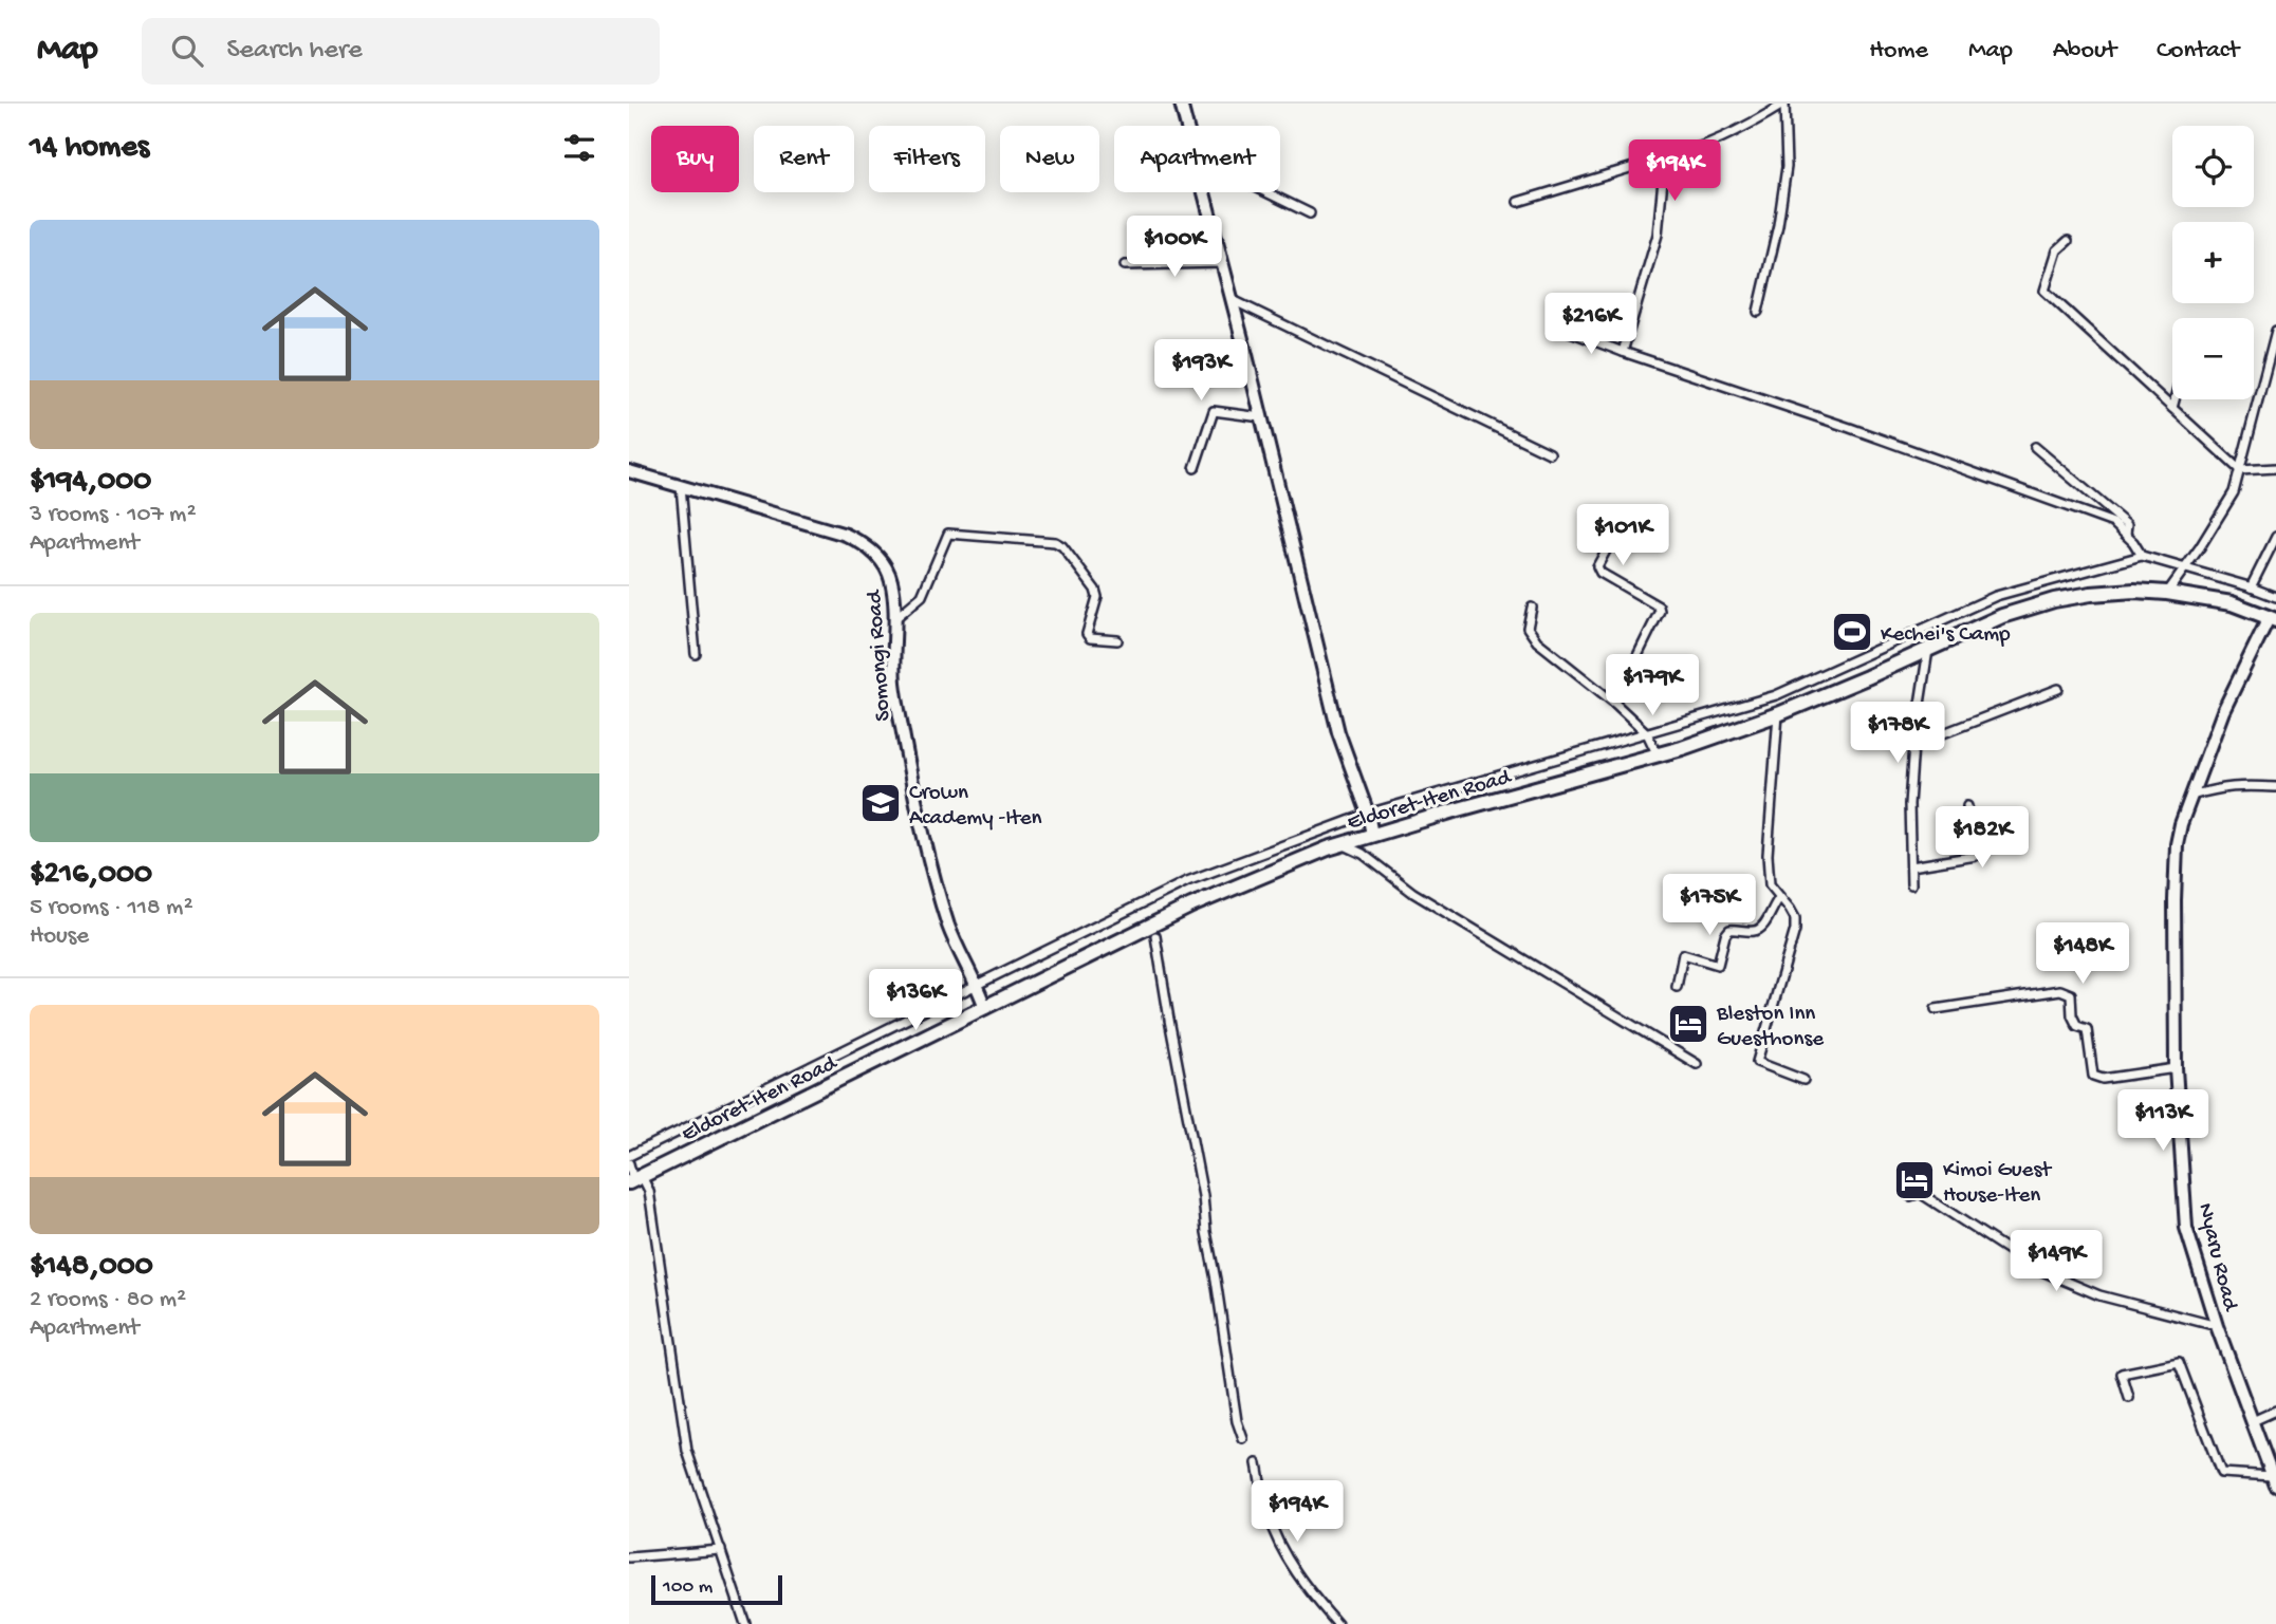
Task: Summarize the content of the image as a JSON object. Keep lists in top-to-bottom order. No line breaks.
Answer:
{"streets":{"main road":["Eldoret-Iten Road"],"street":["Somongi Road","Nyaru Road"]},"crossings":[["Somongi Road","Eldoret-Iten Road"],["Eldoret-Iten Road","Nyaru Road"]],"places":{"sports":["Kechei's Camp"],"school or university":["Crown Academy -Iten"],"hotel":["Bleston Inn Guesthonse","Kimoi Guest House-Iten"]},"scale_bar":"100 m","page":{"header":"Map","search":"Search here","nav":["Home","Map","About","Contact"],"heading":"14 homes","map_buttons":["+","−"],"chip":["Buy","Rent","Filters","New","Apartment"],"price":["$194K","$100K","$216K","$193K","$101K","$179K","$178K","$182K","$175K","$148K","$136K","$113K","$149K","$194K"],"list":[{"name":"$194,000","note":"3 rooms · 107 m² · Apartment"},{"name":"$216,000","note":"5 rooms · 118 m² · House"},{"name":"$148,000","note":"2 rooms · 80 m² · Apartment"}],"scale":"100 m"}}
